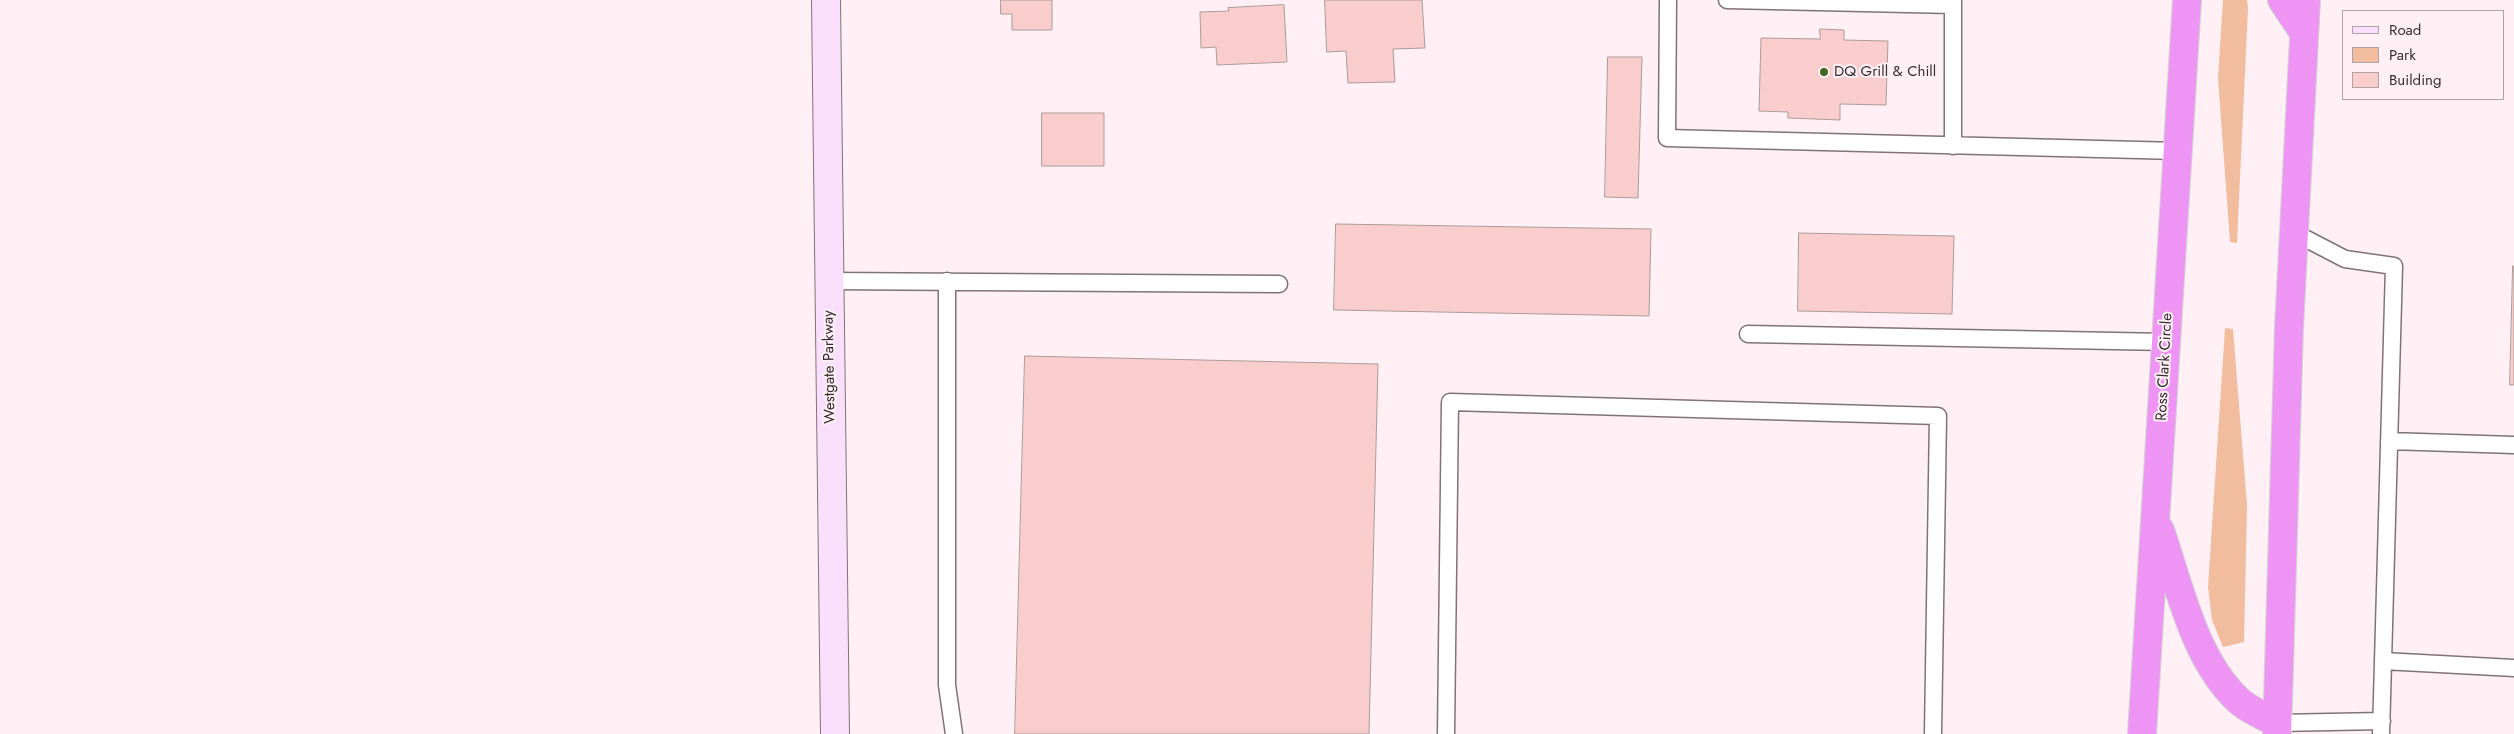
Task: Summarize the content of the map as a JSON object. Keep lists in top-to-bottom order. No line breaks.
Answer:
{"streets":{"highway":["Ross Clark Circle"],"main road":["Westgate Parkway"]},"places":["DQ Grill & Chill"],"legend":["Road","Park","Building"]}
